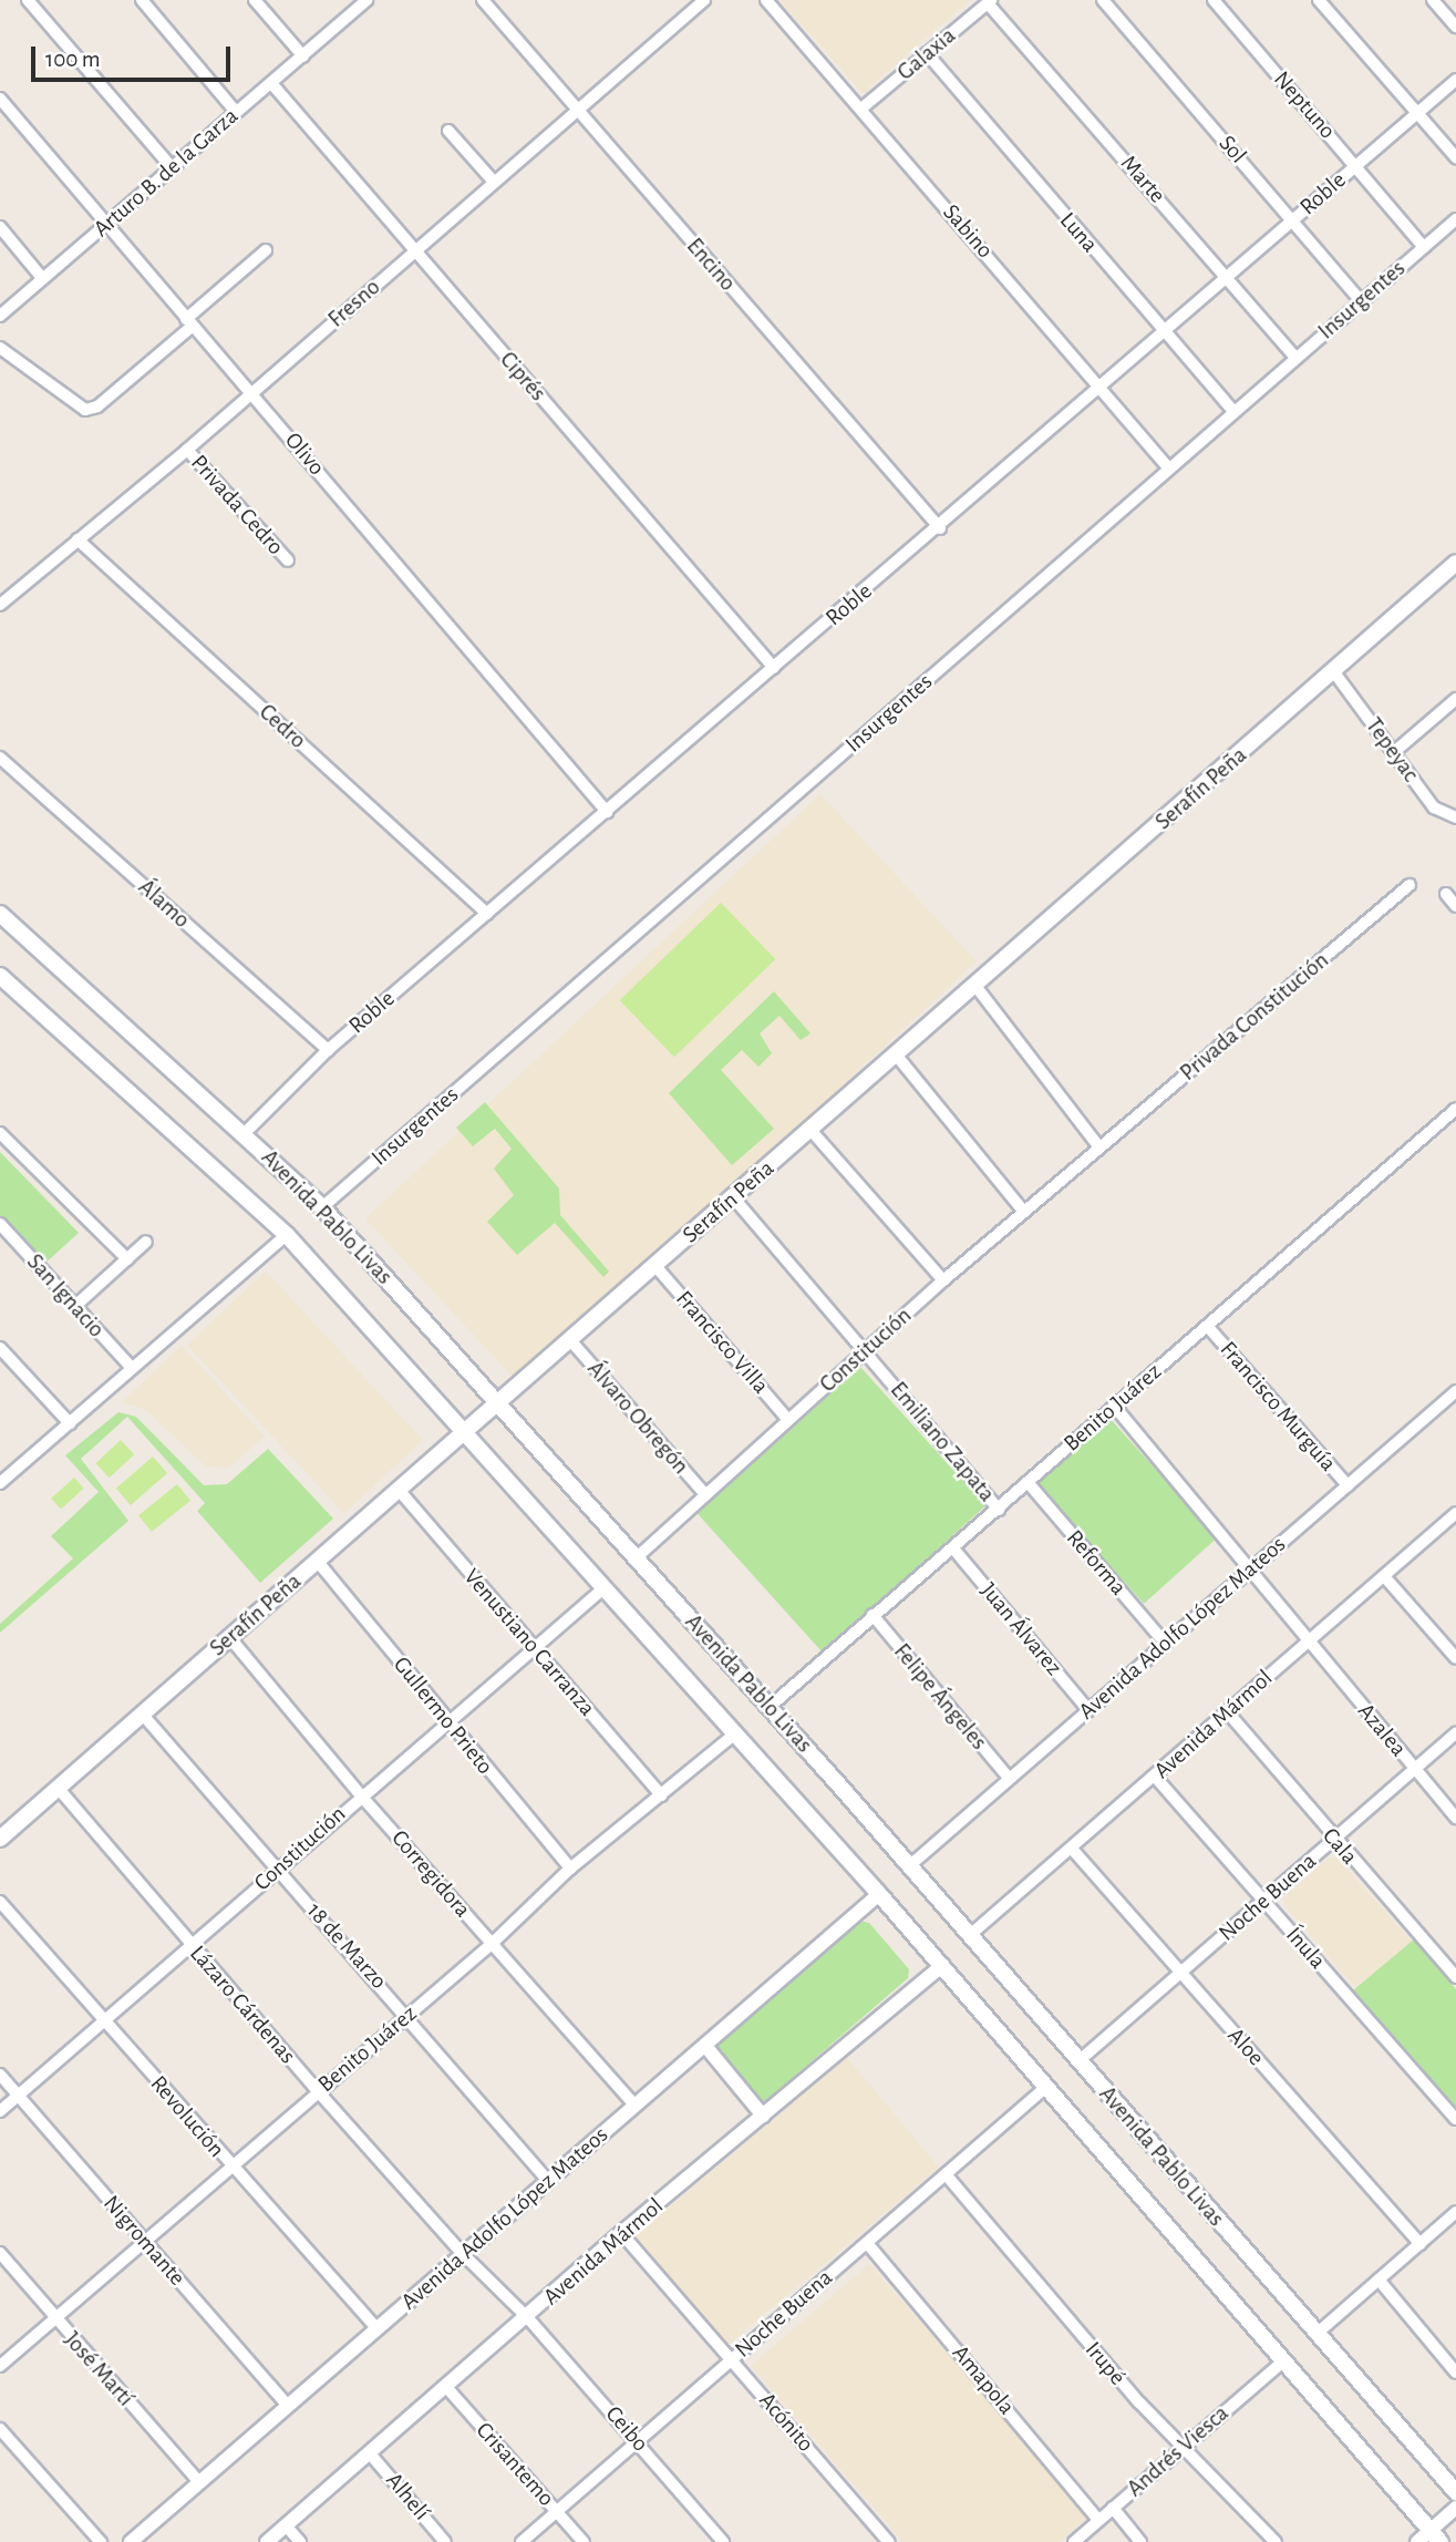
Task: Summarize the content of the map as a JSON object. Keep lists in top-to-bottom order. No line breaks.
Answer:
{"streets":{"main road":["Serafín Peña","Avenida Pablo Livas"],"street":["Galaxia","Neptuno","Sol","Arturo B. de la Garza","Marte","Roble","Sabino","Luna","Encino","Insurgentes","Fresno","Ciprés","Olivo","Privada Cedro","Cedro","Tepeyac","Álamo","Privada Constitución","San Ignacio","Francisco Villa","Constitución","Francisco Murguía","Benito Juárez","Álvaro Obregón","Emiliano Zapata","Reforma","Avenida Adolfo López Mateos","Juan Álvarez","Venustiano Carranza","Felipe Ángeles","Gullermo Prieto","Avenida Mármol","Azalea","Cala","Corregidora","Noche Buena","18 de Marzo","Ínula","Lázaro Cárdenas","Aloe","Revolución","Nigromante","Irupé","José Martí","Amapola","Acónito","Ceibo","Andrés Viesca","Crisantemo","Alhelí"]},"crossings":[["Galaxia","Marte"],["Galaxia","Sabino"],["Galaxia","Luna"],["Neptuno","Roble"],["Neptuno","Insurgentes"],["Sol","Roble"],["Sol","Insurgentes"],["Arturo B. de la Garza","Ciprés"],["Arturo B. de la Garza","Olivo"],["Marte","Roble"],["Marte","Insurgentes"],["Roble","Sabino"],["Roble","Luna"],["Roble","Encino"],["Roble","Ciprés"],["Roble","Olivo"],["Roble","Cedro"],["Roble","Álamo"],["Roble","Avenida Pablo Livas"],["Sabino","Insurgentes"],["Luna","Insurgentes"],["Encino","Fresno"],["Insurgentes","Avenida Pablo Livas"],["Fresno","Ciprés"],["Fresno","Olivo"],["Fresno","Privada Cedro"],["Fresno","Cedro"],["Tepeyac","Serafín Peña"],["Serafín Peña","Avenida Pablo Livas"],["Serafín Peña","Francisco Villa"],["Serafín Peña","Álvaro Obregón"],["Serafín Peña","Emiliano Zapata"],["Serafín Peña","Venustiano Carranza"],["Serafín Peña","Gullermo Prieto"],["Serafín Peña","Corregidora"],["Serafín Peña","18 de Marzo"],["Serafín Peña","Lázaro Cárdenas"],["Privada Constitución","Constitución"],["Avenida Pablo Livas","Constitución"],["Avenida Pablo Livas","Benito Juárez"],["Avenida Pablo Livas","Avenida Adolfo López Mateos"],["Avenida Pablo Livas","Avenida Mármol"],["Avenida Pablo Livas","Noche Buena"],["Avenida Pablo Livas","Andrés Viesca"],["Francisco Villa","Constitución"],["Constitución","Álvaro Obregón"],["Constitución","Emiliano Zapata"],["Constitución","Venustiano Carranza"],["Constitución","Gullermo Prieto"],["Constitución","Corregidora"],["Constitución","18 de Marzo"],["Constitución","Lázaro Cárdenas"],["Constitución","Revolución"],["Constitución","Nigromante"],["Francisco Murguía","Benito Juárez"],["Francisco Murguía","Avenida Adolfo López Mateos"],["Benito Juárez","Emiliano Zapata"],["Benito Juárez","Reforma"],["Benito Juárez","Juan Álvarez"],["Benito Juárez","Venustiano Carranza"],["Benito Juárez","Felipe Ángeles"],["Benito Juárez","Gullermo Prieto"],["Benito Juárez","Azalea"],["Benito Juárez","Corregidora"],["Benito Juárez","18 de Marzo"],["Benito Juárez","Lázaro Cárdenas"],["Benito Juárez","Revolución"],["Benito Juárez","Nigromante"],["Benito Juárez","José Martí"],["Reforma","Avenida Adolfo López Mateos"],["Avenida Adolfo López Mateos","Juan Álvarez"],["Avenida Adolfo López Mateos","Felipe Ángeles"],["Avenida Adolfo López Mateos","Azalea"],["Avenida Adolfo López Mateos","Corregidora"],["Avenida Adolfo López Mateos","18 de Marzo"],["Avenida Adolfo López Mateos","Lázaro Cárdenas"],["Avenida Adolfo López Mateos","Revolución"],["Avenida Adolfo López Mateos","Nigromante"],["Avenida Adolfo López Mateos","José Martí"],["Avenida Mármol","Azalea"],["Avenida Mármol","Cala"],["Avenida Mármol","Ínula"],["Avenida Mármol","Lázaro Cárdenas"],["Avenida Mármol","Aloe"],["Avenida Mármol","Acónito"],["Avenida Mármol","Ceibo"],["Avenida Mármol","Crisantemo"],["Avenida Mármol","Alhelí"],["Azalea","Noche Buena"],["Cala","Noche Buena"],["Noche Buena","Ínula"],["Noche Buena","Aloe"],["Noche Buena","Irupé"],["Noche Buena","Amapola"],["Noche Buena","Acónito"],["Noche Buena","Ceibo"],["Noche Buena","Crisantemo"],["Lázaro Cárdenas","Ceibo"],["Irupé","Andrés Viesca"],["Amapola","Andrés Viesca"]],"scale_bar":"100 m"}
